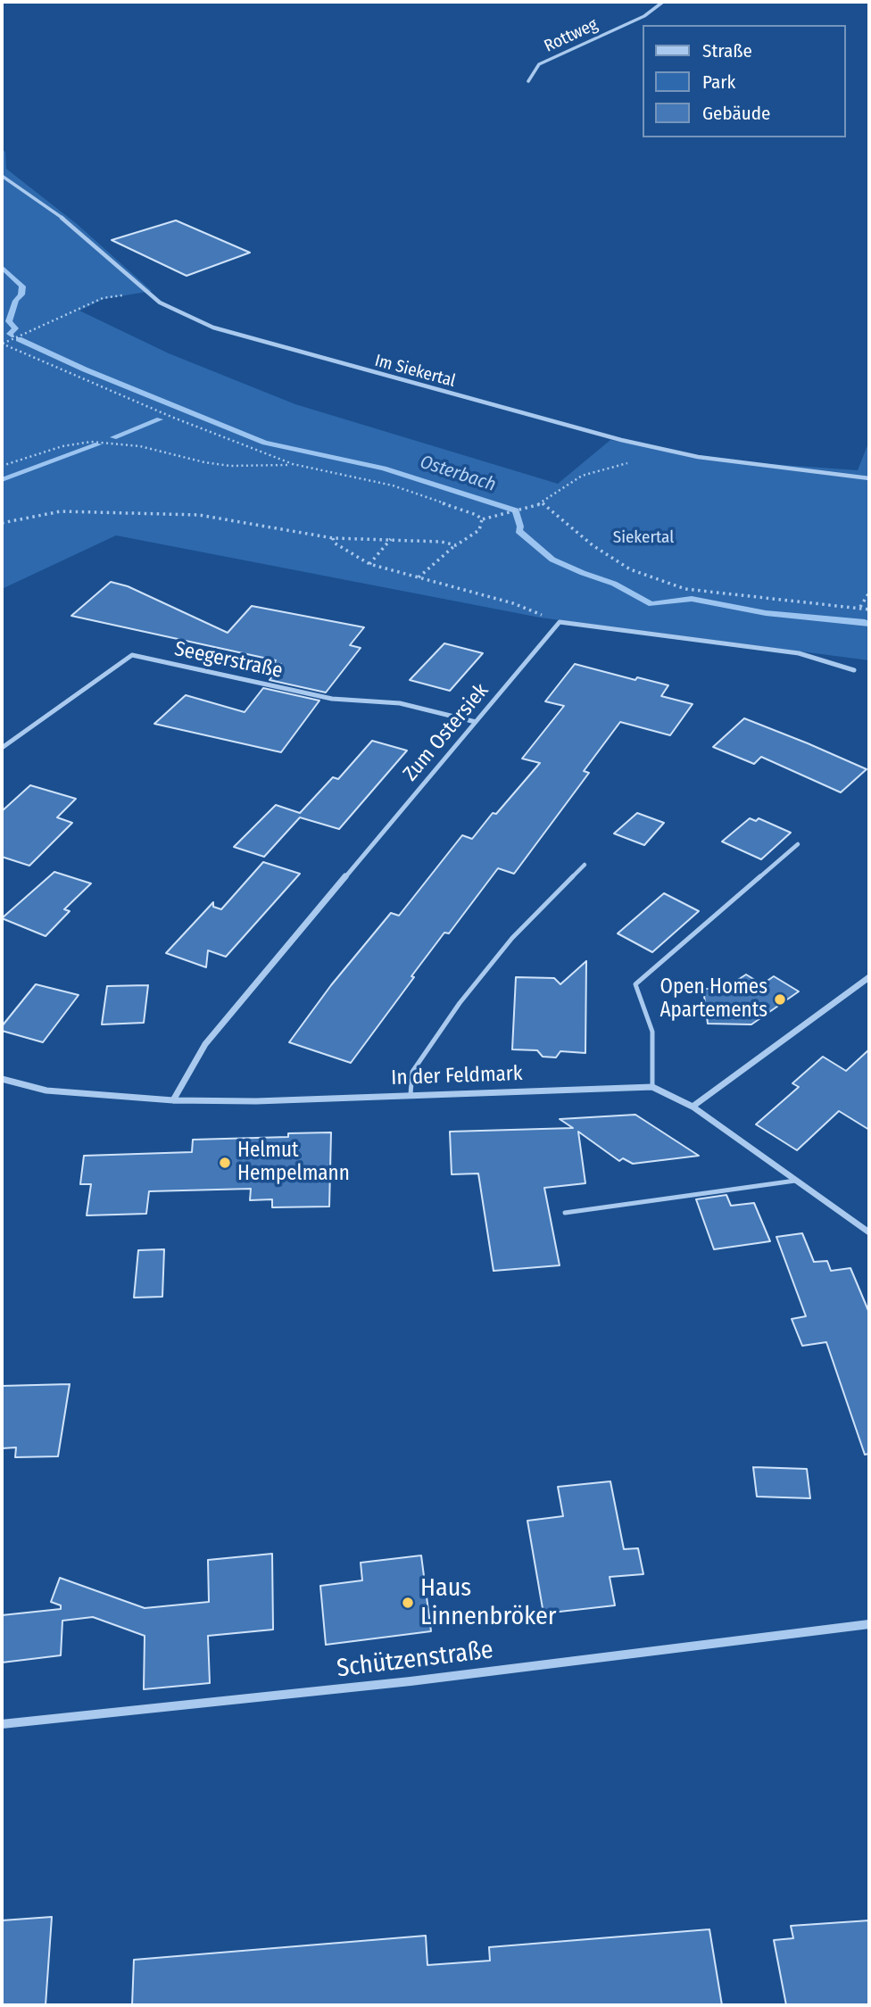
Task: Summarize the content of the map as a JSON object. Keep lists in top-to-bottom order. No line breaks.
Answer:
{"streets":{"street":["Rottweg","Im Siekertal","Seegerstraße","Zum Ostersiek","In der Feldmark","Schützenstraße"]},"crossings":[["Seegerstraße","Zum Ostersiek"],["Zum Ostersiek","In der Feldmark"]],"water":["Osterbach"],"parks":["Siekertal"],"places":["Open Homes Apartements","Helmut Hempelmann","Haus Linnenbröker"],"legend":["Straße","Park","Gebäude"]}
